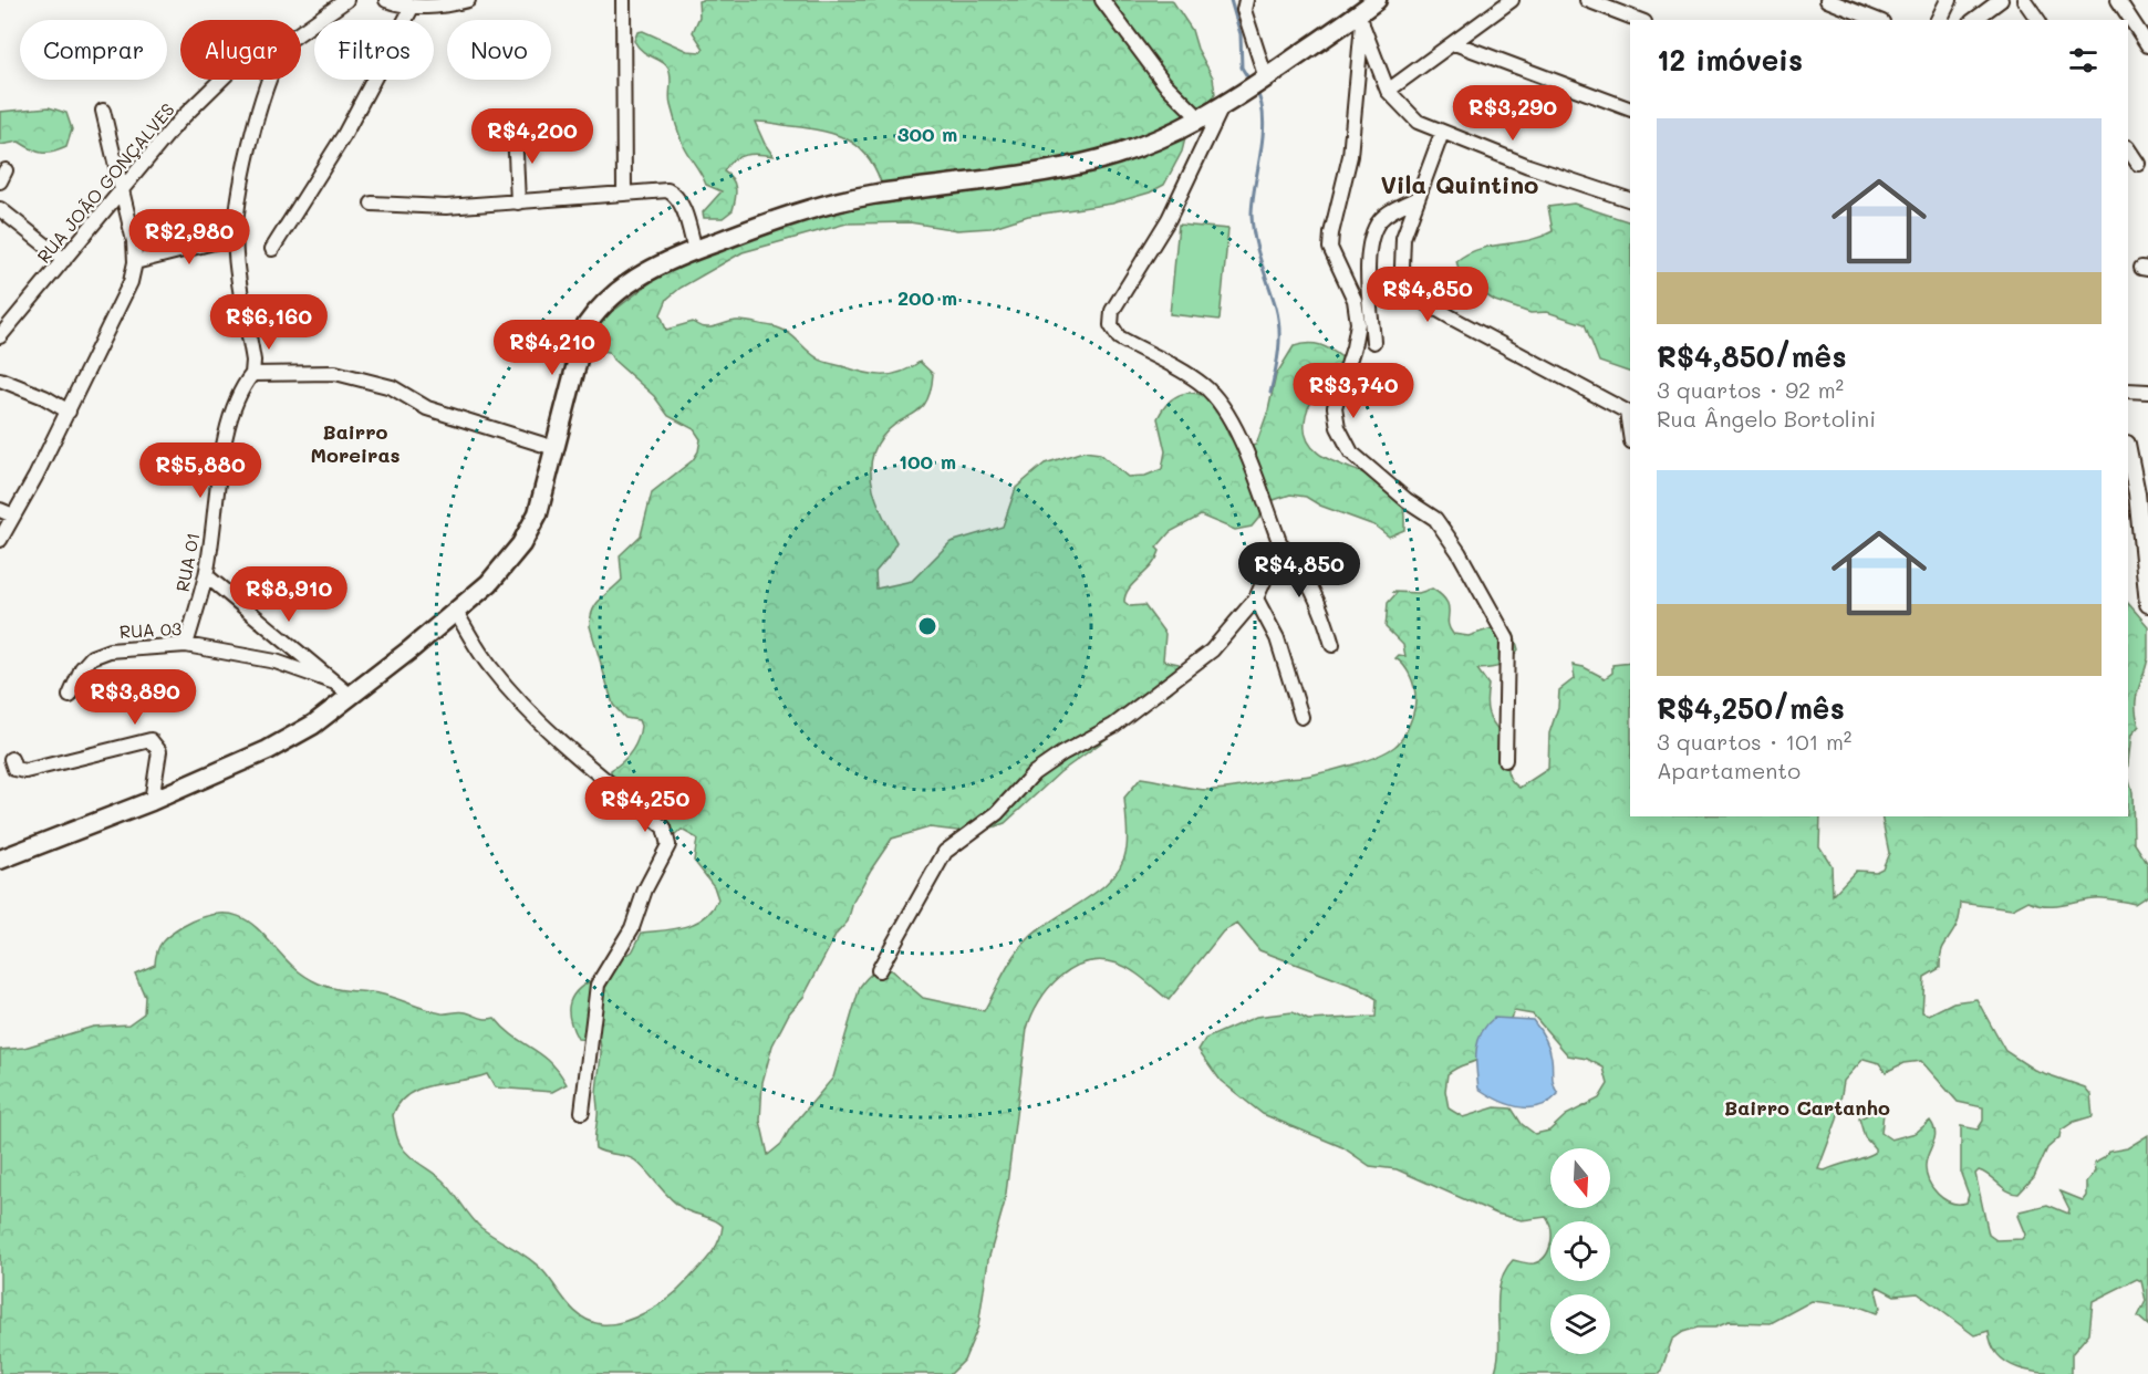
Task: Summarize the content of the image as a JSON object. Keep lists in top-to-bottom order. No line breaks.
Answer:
{"streets":{"street":["RUA JOÃO GONÇALVES","RUA 01","RUA 03"]},"crossings":[["RUA 01","RUA 03"]],"districts":["Vila Quintino","Bairro Moreiras","Bairro Cartanho"],"north":"bottom","page":{"chip":["Comprar","Alugar","Filtros","Novo"],"heading":"12 imóveis","price":["R$3,290","R$4,200","R$2,980","R$4,850","R$6,160","R$4,210","R$3,740","R$5,880","R$4,850","R$8,910","R$3,890","R$4,250"],"list":[{"name":"R$4,850/mês","note":"3 quartos · 92 m² · Rua Ângelo Bortolini"},{"name":"R$4,250/mês","note":"3 quartos · 101 m² · Apartamento"}]},"rings":["300 m","200 m","100 m"]}
